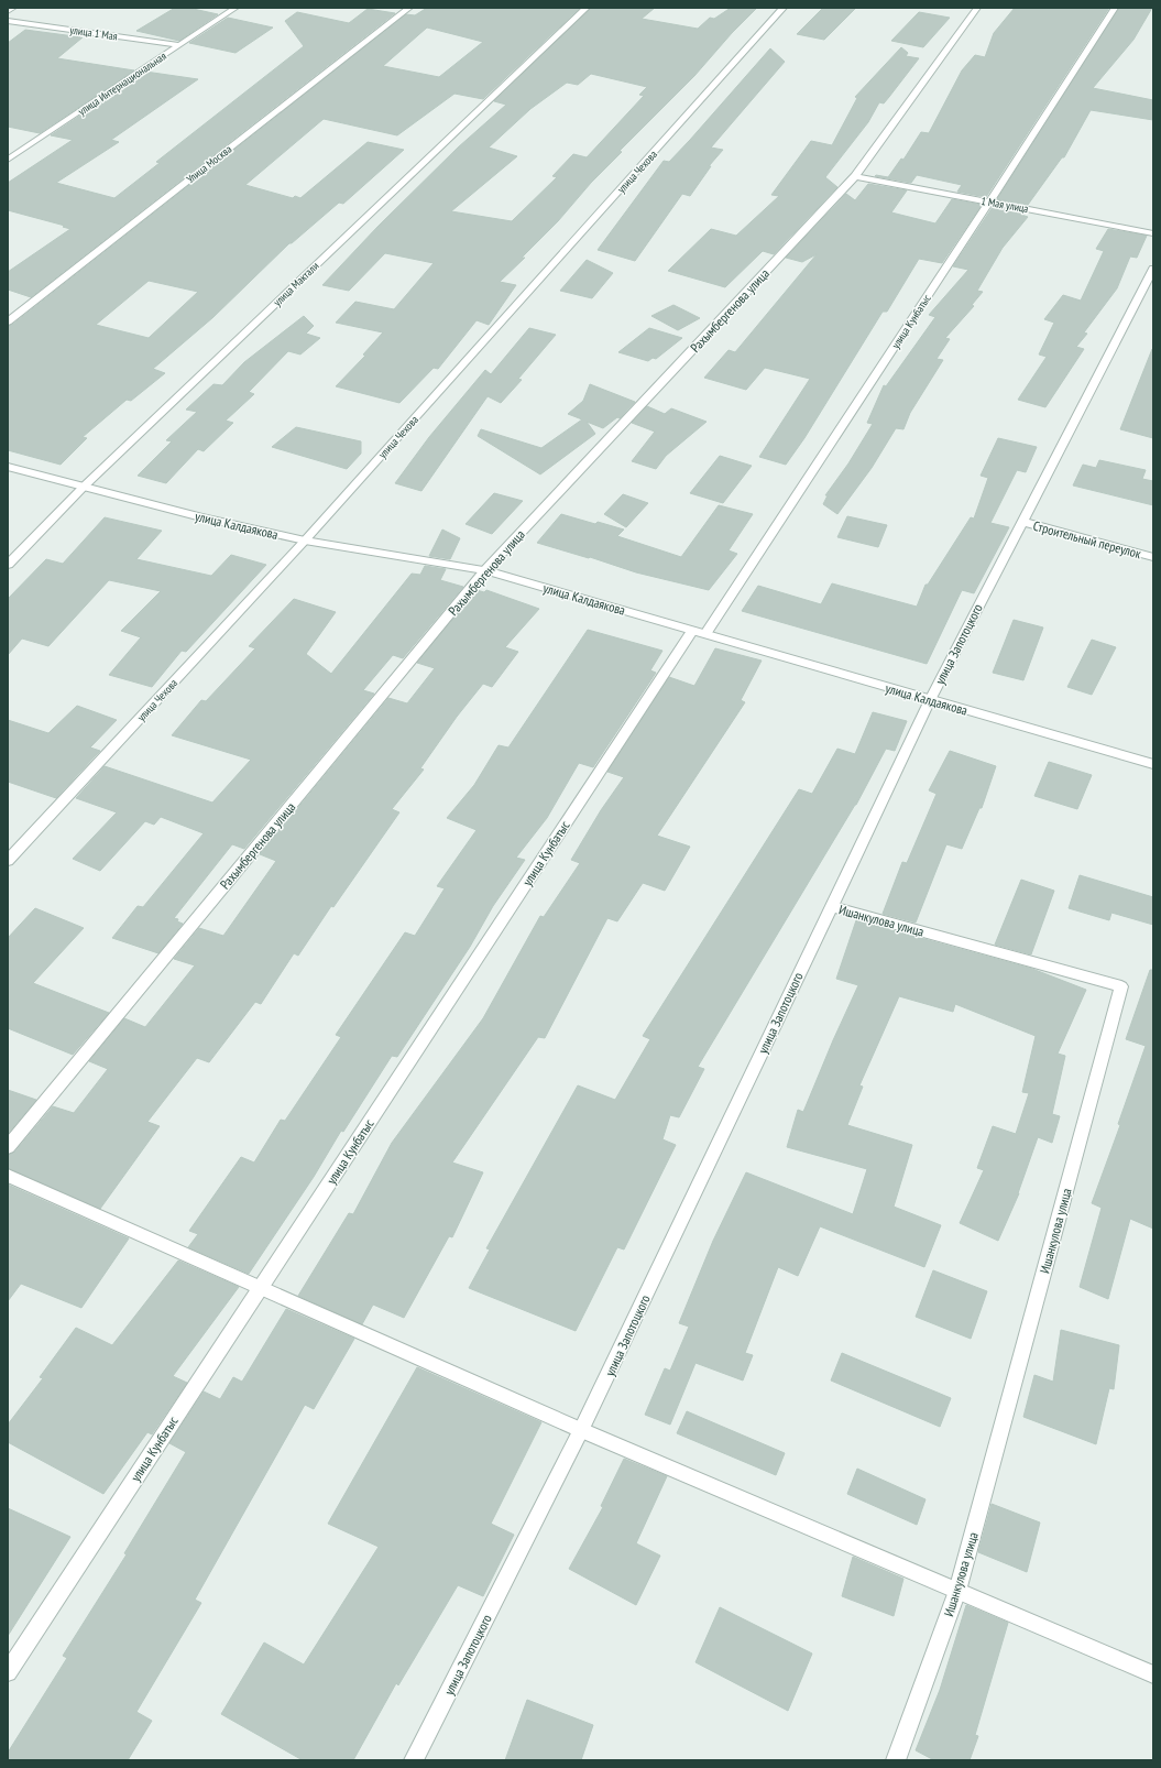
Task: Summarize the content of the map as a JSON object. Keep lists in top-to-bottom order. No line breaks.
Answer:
{"streets":{"street":["улица 1 Мая","улица Интернациональная","Улица Москва","улица Чехова","1 Мая улица","улица Мактали","Рахымбергенова улица","улица Кунбатыс","улица Калдаякова","Строительный переулок","улица Запотоцкого","Ишанкулова улица"]},"crossings":[["улица 1 Мая","улица Интернациональная"],["улица Чехова","улица Калдаякова"],["1 Мая улица","Рахымбергенова улица"],["1 Мая улица","улица Кунбатыс"],["улица Мактали","улица Калдаякова"],["Рахымбергенова улица","улица Калдаякова"],["улица Кунбатыс","улица Калдаякова"],["улица Калдаякова","улица Запотоцкого"],["Строительный переулок","улица Запотоцкого"],["улица Запотоцкого","Ишанкулова улица"]]}
